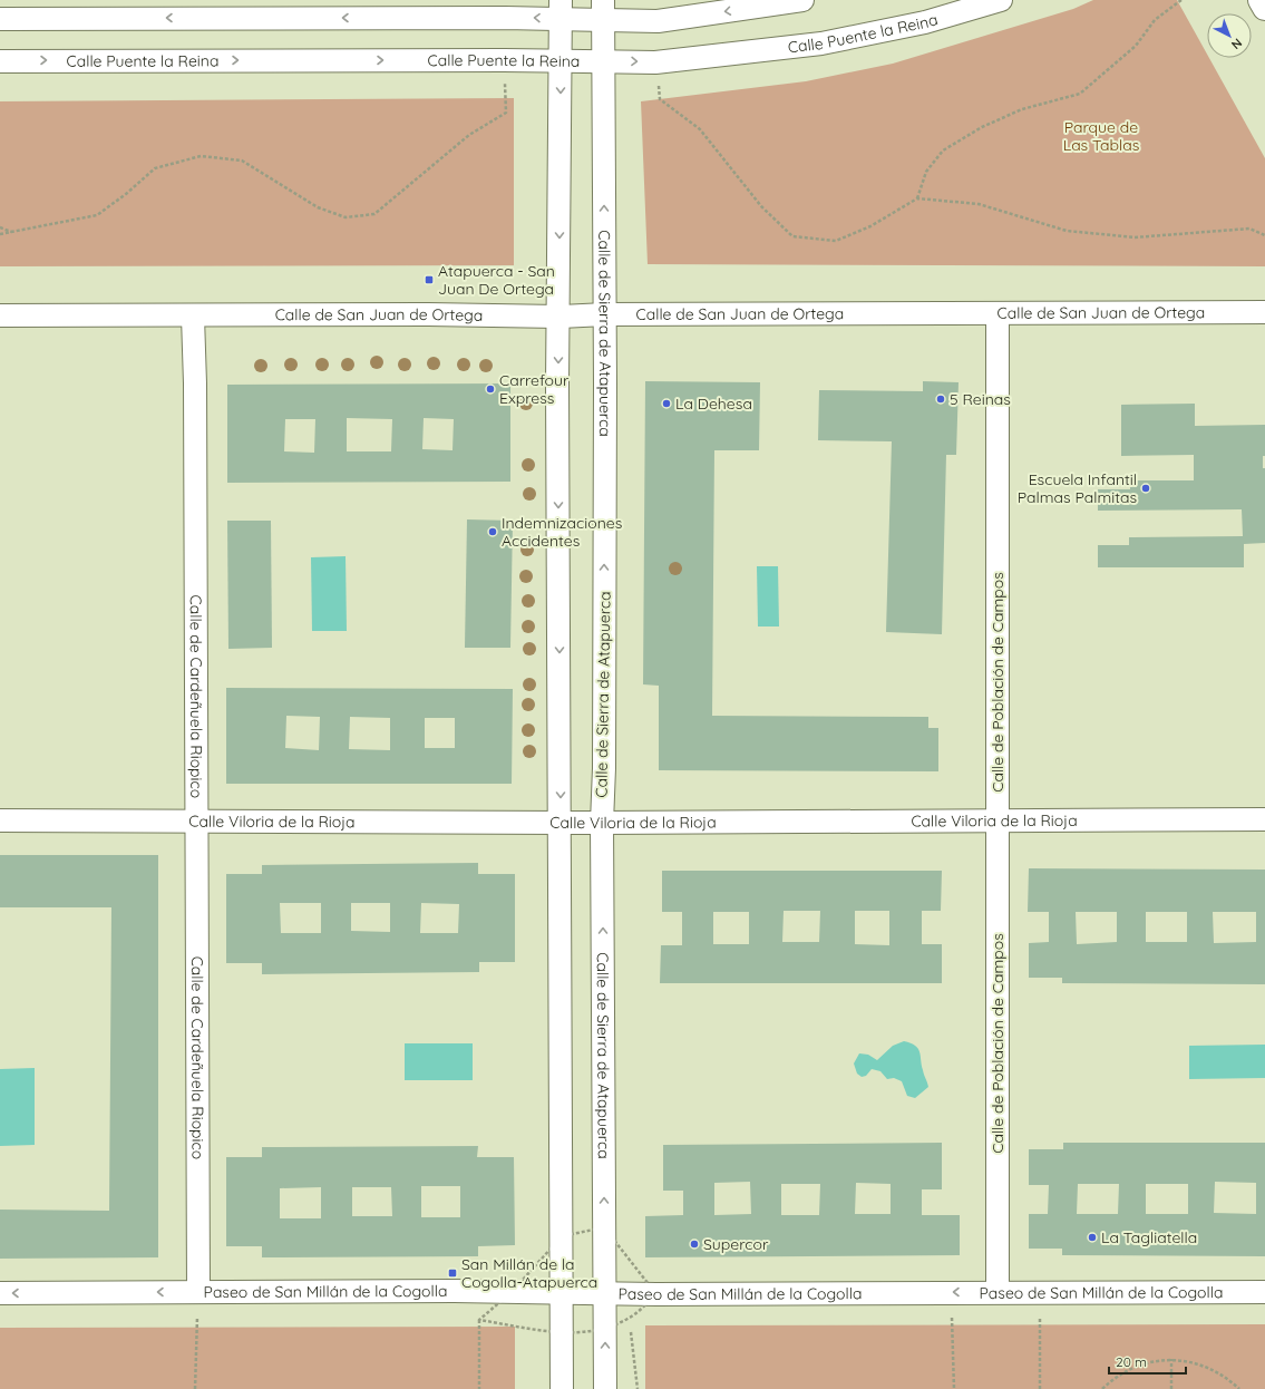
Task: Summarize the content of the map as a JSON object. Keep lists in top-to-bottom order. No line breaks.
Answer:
{"streets":{"street":["Calle Puente la Reina","Calle de San Juan de Ortega","Calle de Sierra de Atapuerca","Calle de Población de Campos","Calle de Cardeñuela Riopico","Calle Viloria de la Rioja","Paseo de San Millán de la Cogolla"]},"crossings":[["Calle Puente la Reina","Calle de Sierra de Atapuerca"],["Calle de San Juan de Ortega","Calle de Sierra de Atapuerca"],["Calle de San Juan de Ortega","Calle de Población de Campos"],["Calle de San Juan de Ortega","Calle de Cardeñuela Riopico"],["Calle de Sierra de Atapuerca","Calle Viloria de la Rioja"],["Calle de Sierra de Atapuerca","Paseo de San Millán de la Cogolla"],["Calle de Población de Campos","Calle Viloria de la Rioja"],["Calle de Población de Campos","Paseo de San Millán de la Cogolla"],["Calle de Cardeñuela Riopico","Calle Viloria de la Rioja"],["Calle de Cardeñuela Riopico","Paseo de San Millán de la Cogolla"]],"parks":["Parque de Las Tablas"],"places":{"transit":["Atapuerca - San Juan De Ortega","San Millán de la Cogolla-Atapuerca"],"other":["Carrefour Express","5 Reinas","La Dehesa","Escuela Infantil Palmas Palmitas","Indemnizaciones Accidentes","La Tagliatella","Supercor"]},"scale_bar":"20 m","north":"bottom right"}
